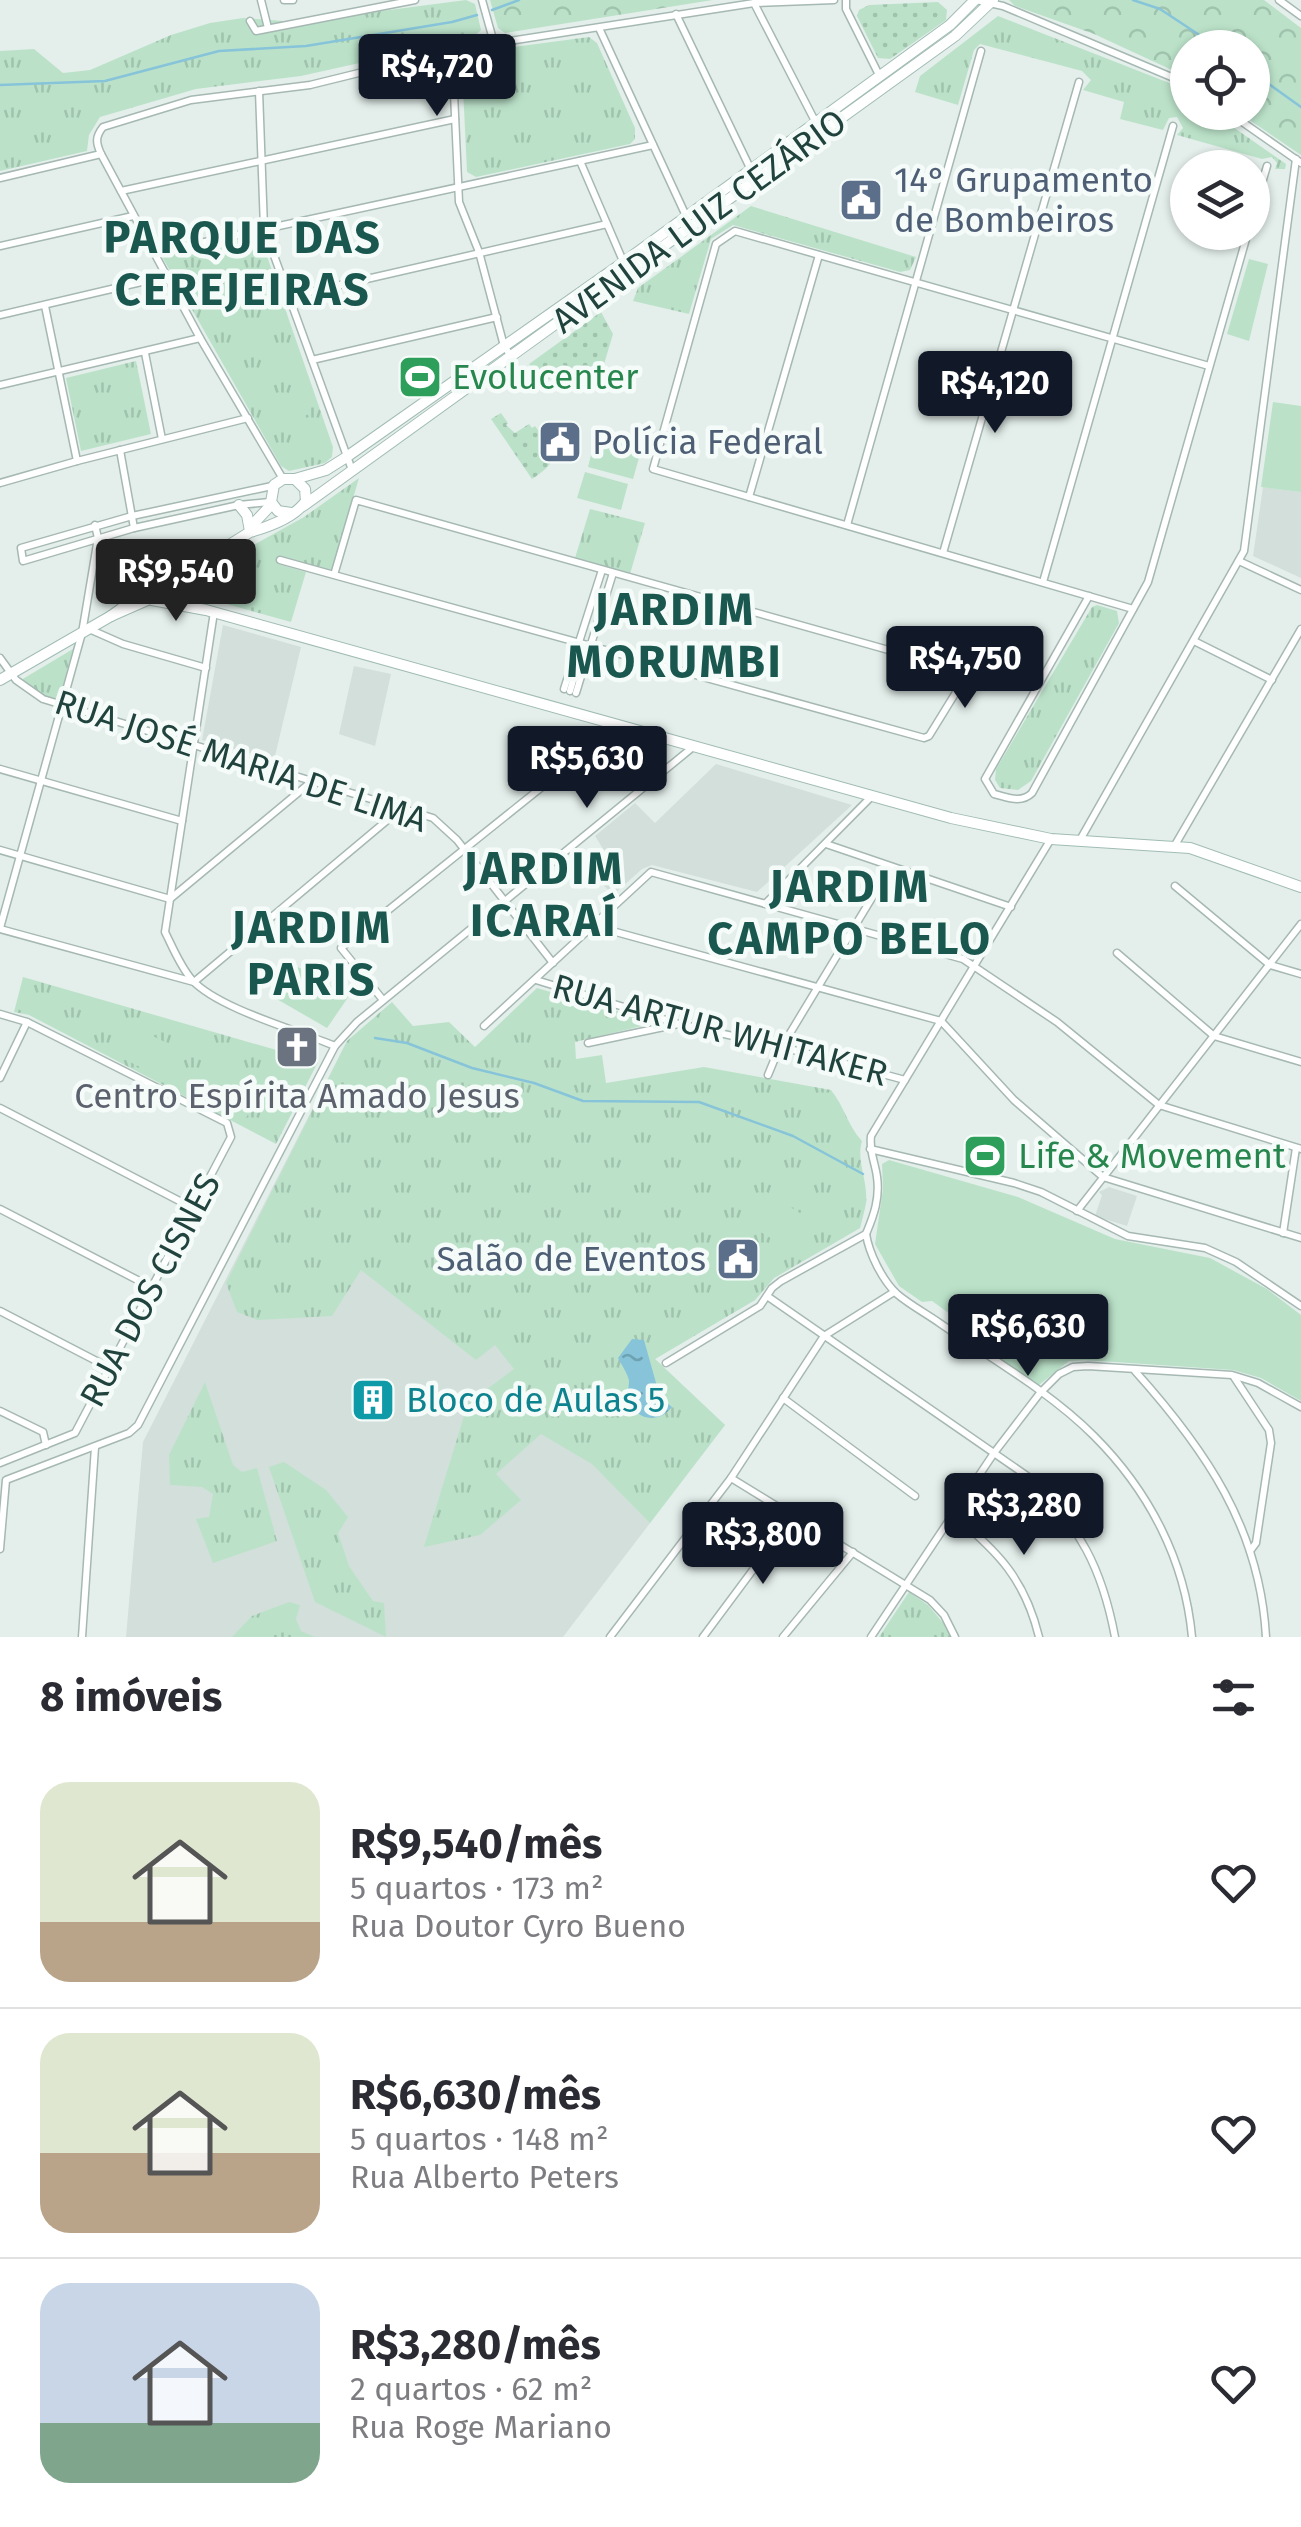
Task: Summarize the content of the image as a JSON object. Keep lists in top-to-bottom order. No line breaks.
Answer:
{"streets":{"street":["AVENIDA LUIZ CEZÁRIO","RUA JOSÉ MARIA DE LIMA","RUA ARTUR WHITAKER","RUA DOS CISNES"]},"districts":["PARQUE DAS CEREJEIRAS","JARDIM MORUMBI","JARDIM ICARAÍ","JARDIM CAMPO BELO","JARDIM PARIS"],"places":{"public building":["14° Grupamento de Bombeiros","Polícia Federal","Salão de Eventos"],"sports":["Evolucenter","Life & Movement"],"church":["Centro Espírita Amado Jesus"],"building":["Bloco de Aulas 5"]},"page":{"price":["R$4,720","R$4,120","R$9,540","R$4,750","R$5,630","R$6,630","R$3,280","R$3,800"],"heading":"8 imóveis","list":[{"name":"R$9,540/mês","note":"5 quartos · 173 m² · Rua Doutor Cyro Bueno"},{"name":"R$6,630/mês","note":"5 quartos · 148 m² · Rua Alberto Peters"},{"name":"R$3,280/mês","note":"2 quartos · 62 m² · Rua Roge Mariano"}]}}
